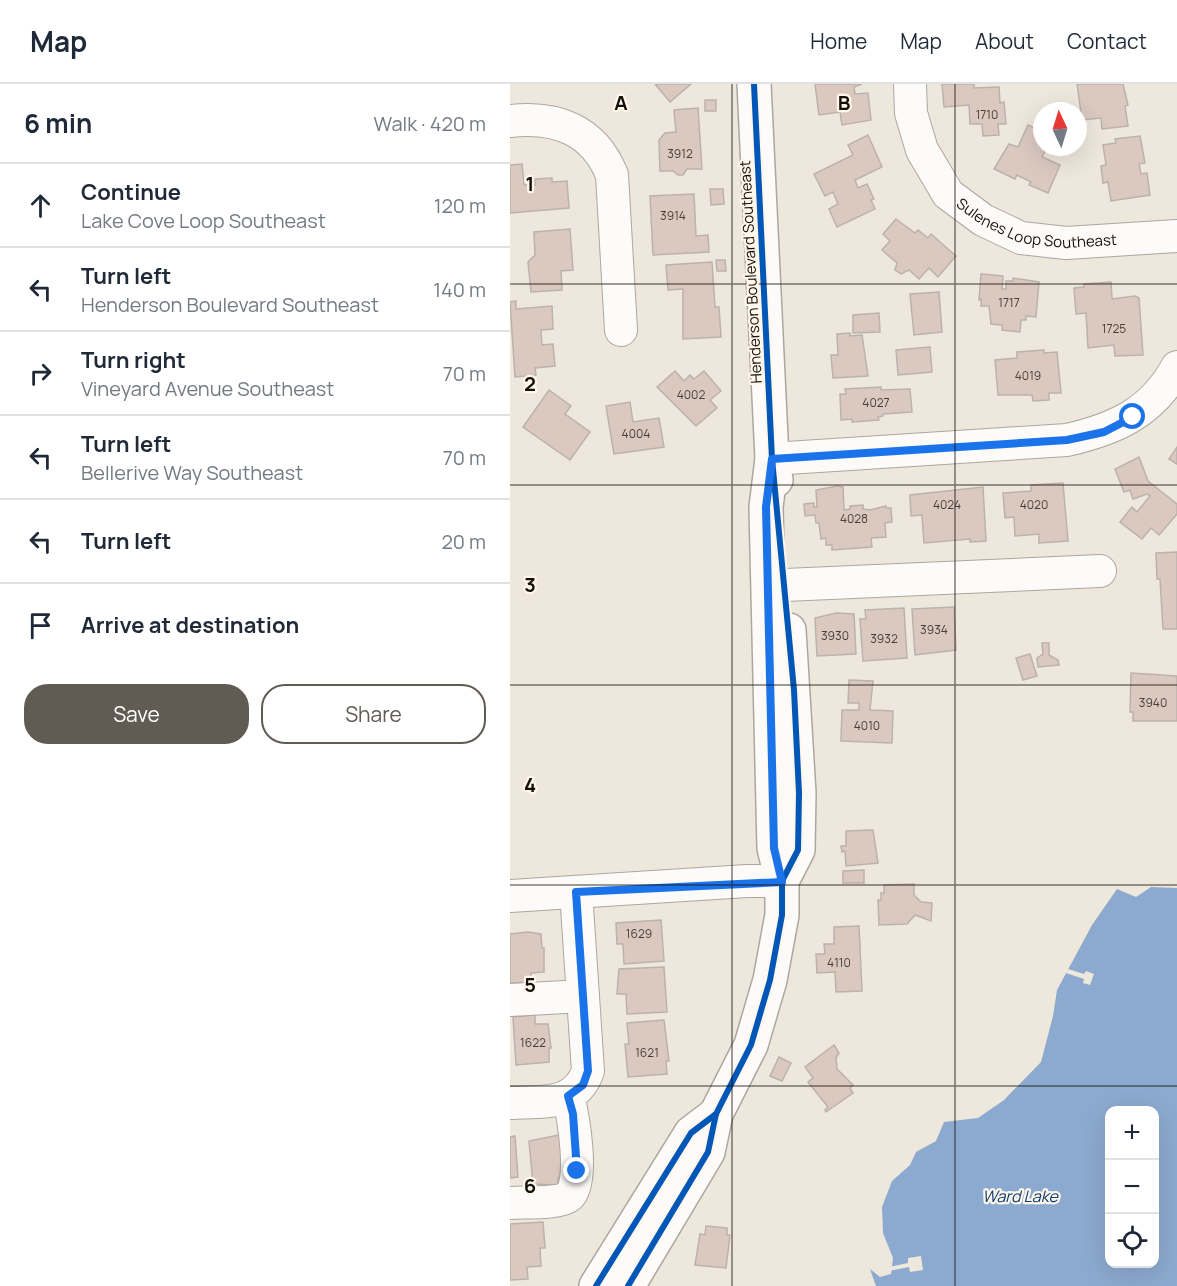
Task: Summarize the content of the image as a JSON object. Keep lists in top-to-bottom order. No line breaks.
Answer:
{"streets":{"main road":["Henderson Boulevard Southeast"],"street":["Sulenes Loop Southeast"]},"water":["Ward Lake"],"house_numbers":["1710","3912","3914","1717","1725","4019","4002","4027","4004","4024","4020","4028","3934","3930","3932","3940","4010","1629","4110","1622","1621"],"north":"top","page":{"header":"Map","nav":["Home","Map","About","Contact"],"heading":["6 min","Walk · 420 m"],"list":[["Continue","Lake Cove Loop Southeast","120 m"],["Turn left","Henderson Boulevard Southeast","140 m"],["Turn right","Vineyard Avenue Southeast","70 m"],["Turn left","Bellerive Way Southeast","70 m"],["Turn left","20 m"],"Arrive at destination"],"buttons":["Save","Share"],"map_buttons":["+","−"]},"grid":{"columns":["A","B"],"rows":["1","2","3","4","5","6"]}}
